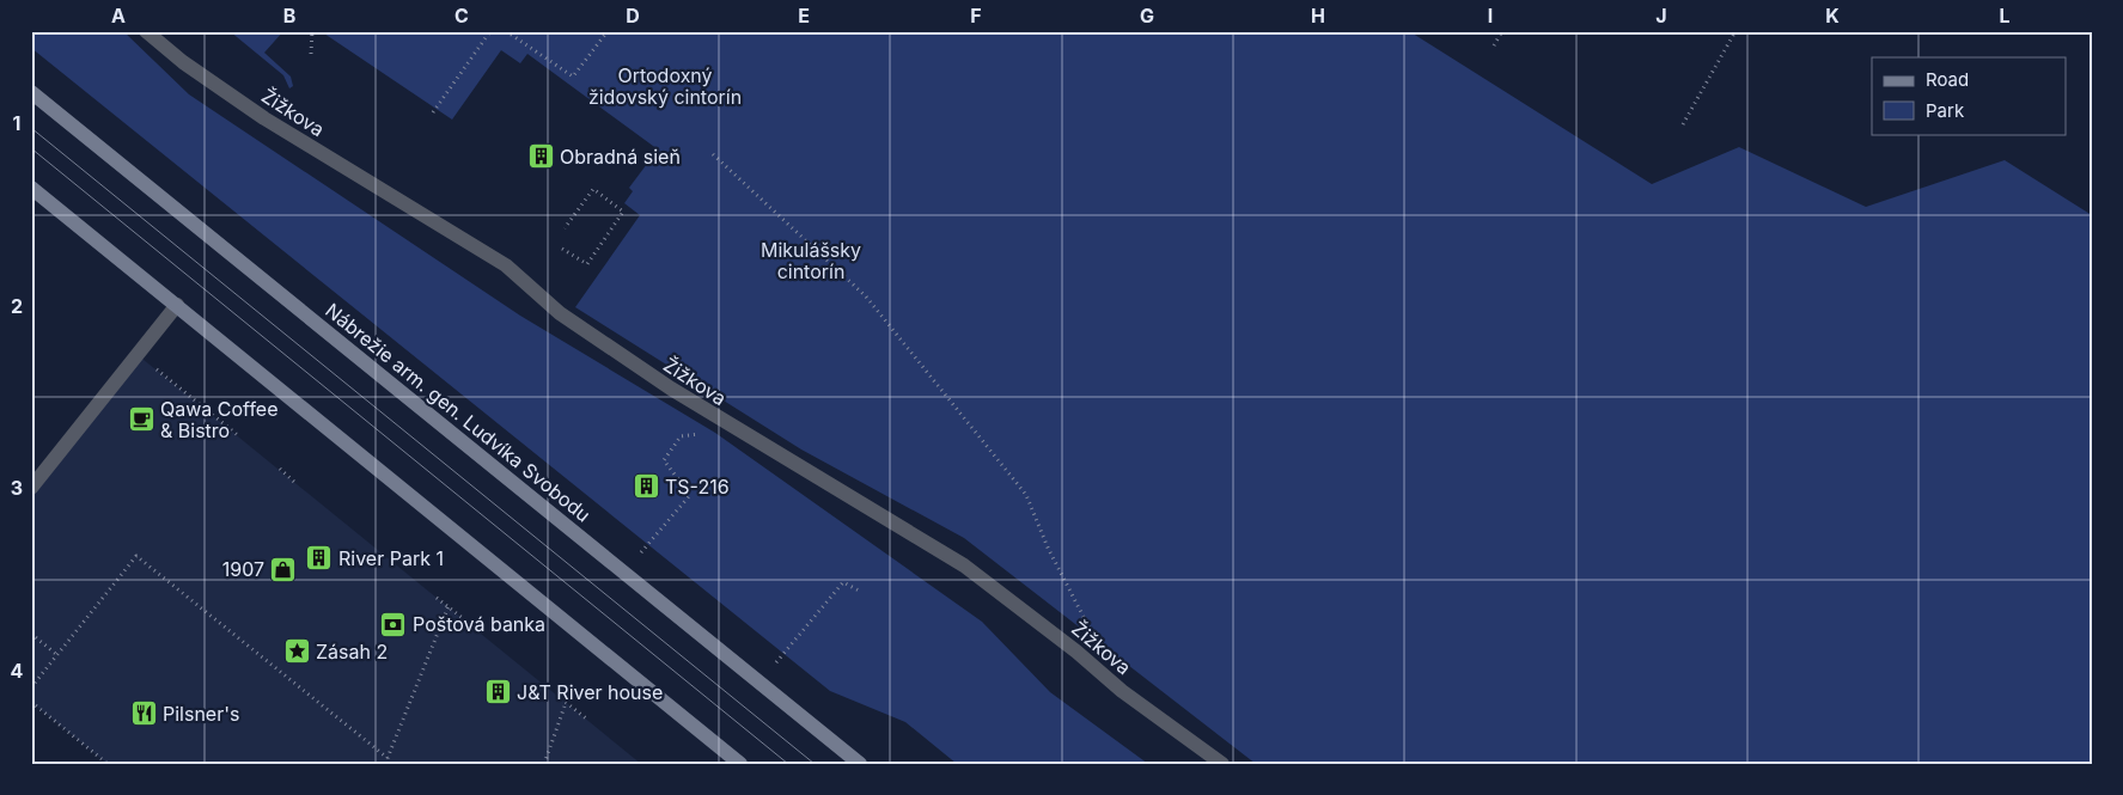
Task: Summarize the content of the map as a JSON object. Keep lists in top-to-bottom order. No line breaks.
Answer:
{"streets":{"main road":["Nábrežie arm. gen. Ludvíka Svobodu"],"street":["Žižkova"]},"parks":["Ortodoxný židovský cintorín","Mikulášsky cintorín"],"places":{"building":["Obradná sieň","TS-216","River Park 1","J&T River house"],"cafe":["Qawa Coffee & Bistro"],"shop":["1907"],"bank":["Poštová banka"],"place":["Zásah 2"],"restaurant":["Pilsner's"]},"legend":["Road","Park"],"grid":{"columns":["A","B","C","D","E","F","G","H","I","J","K","L"],"rows":["1","2","3","4"]}}
